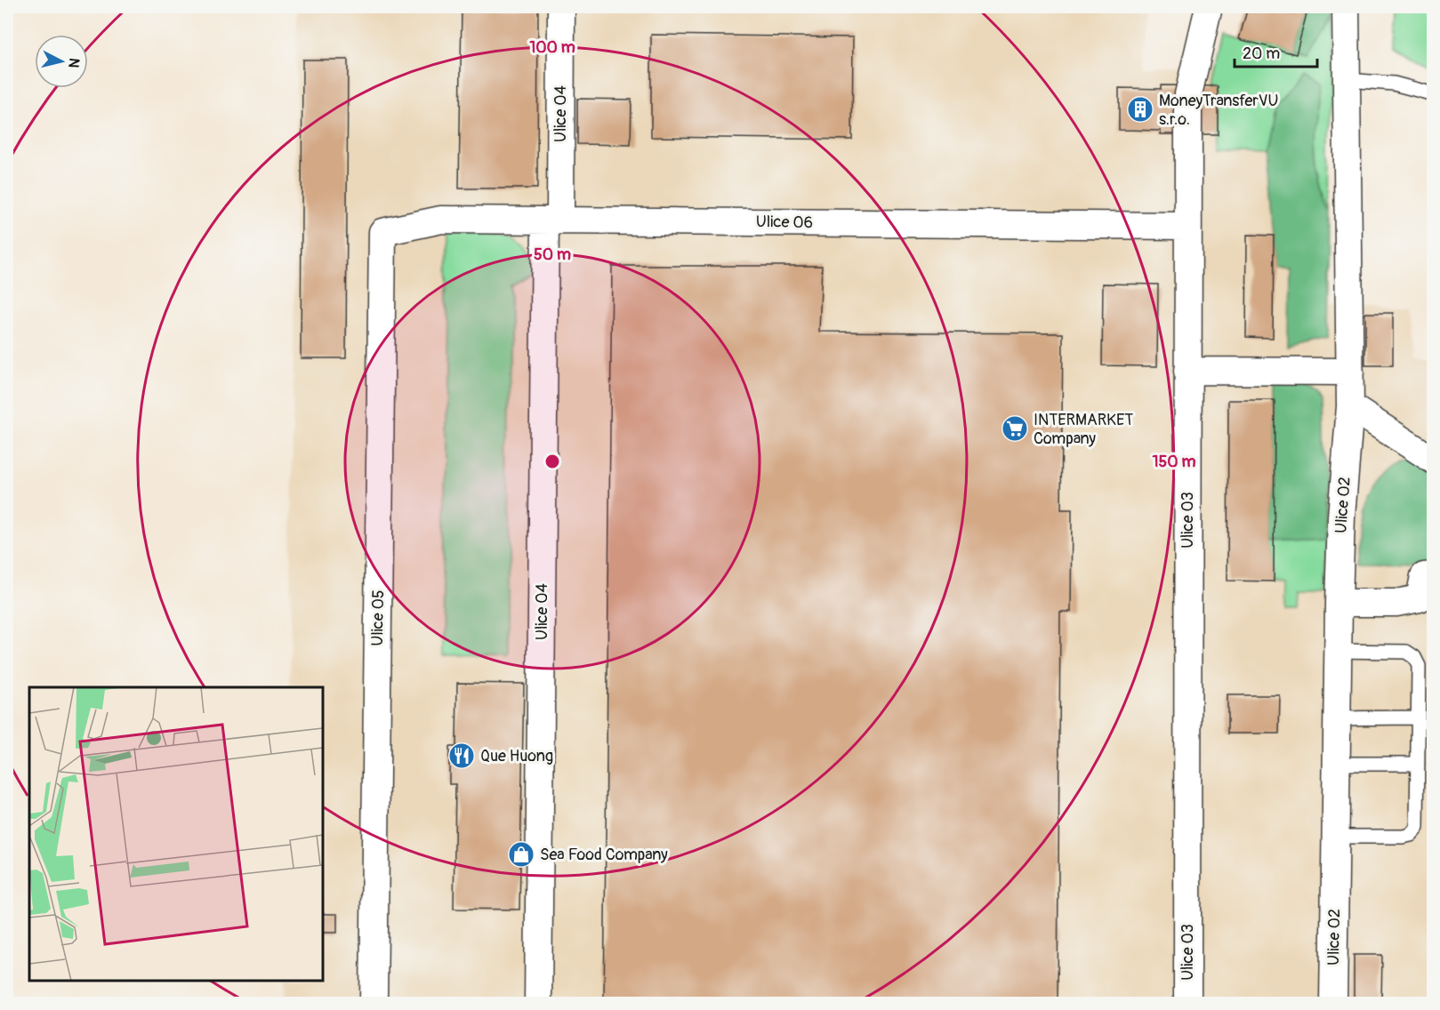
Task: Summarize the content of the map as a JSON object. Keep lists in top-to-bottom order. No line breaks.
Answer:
{"streets":{"street":["Ulice 04","Ulice 06","Ulice 02","Ulice 03","Ulice 05"]},"crossings":[["Ulice 04","Ulice 06"],["Ulice 06","Ulice 03"],["Ulice 06","Ulice 05"]],"places":{"building":["MoneyTransferVU s.r.o."],"supermarket":["INTERMARKET Company"],"restaurant":["Que Huong"],"shop":["Sea Food Company"]},"scale_bar":"20 m","north":"right","rings":["100 m","50 m","150 m"]}
